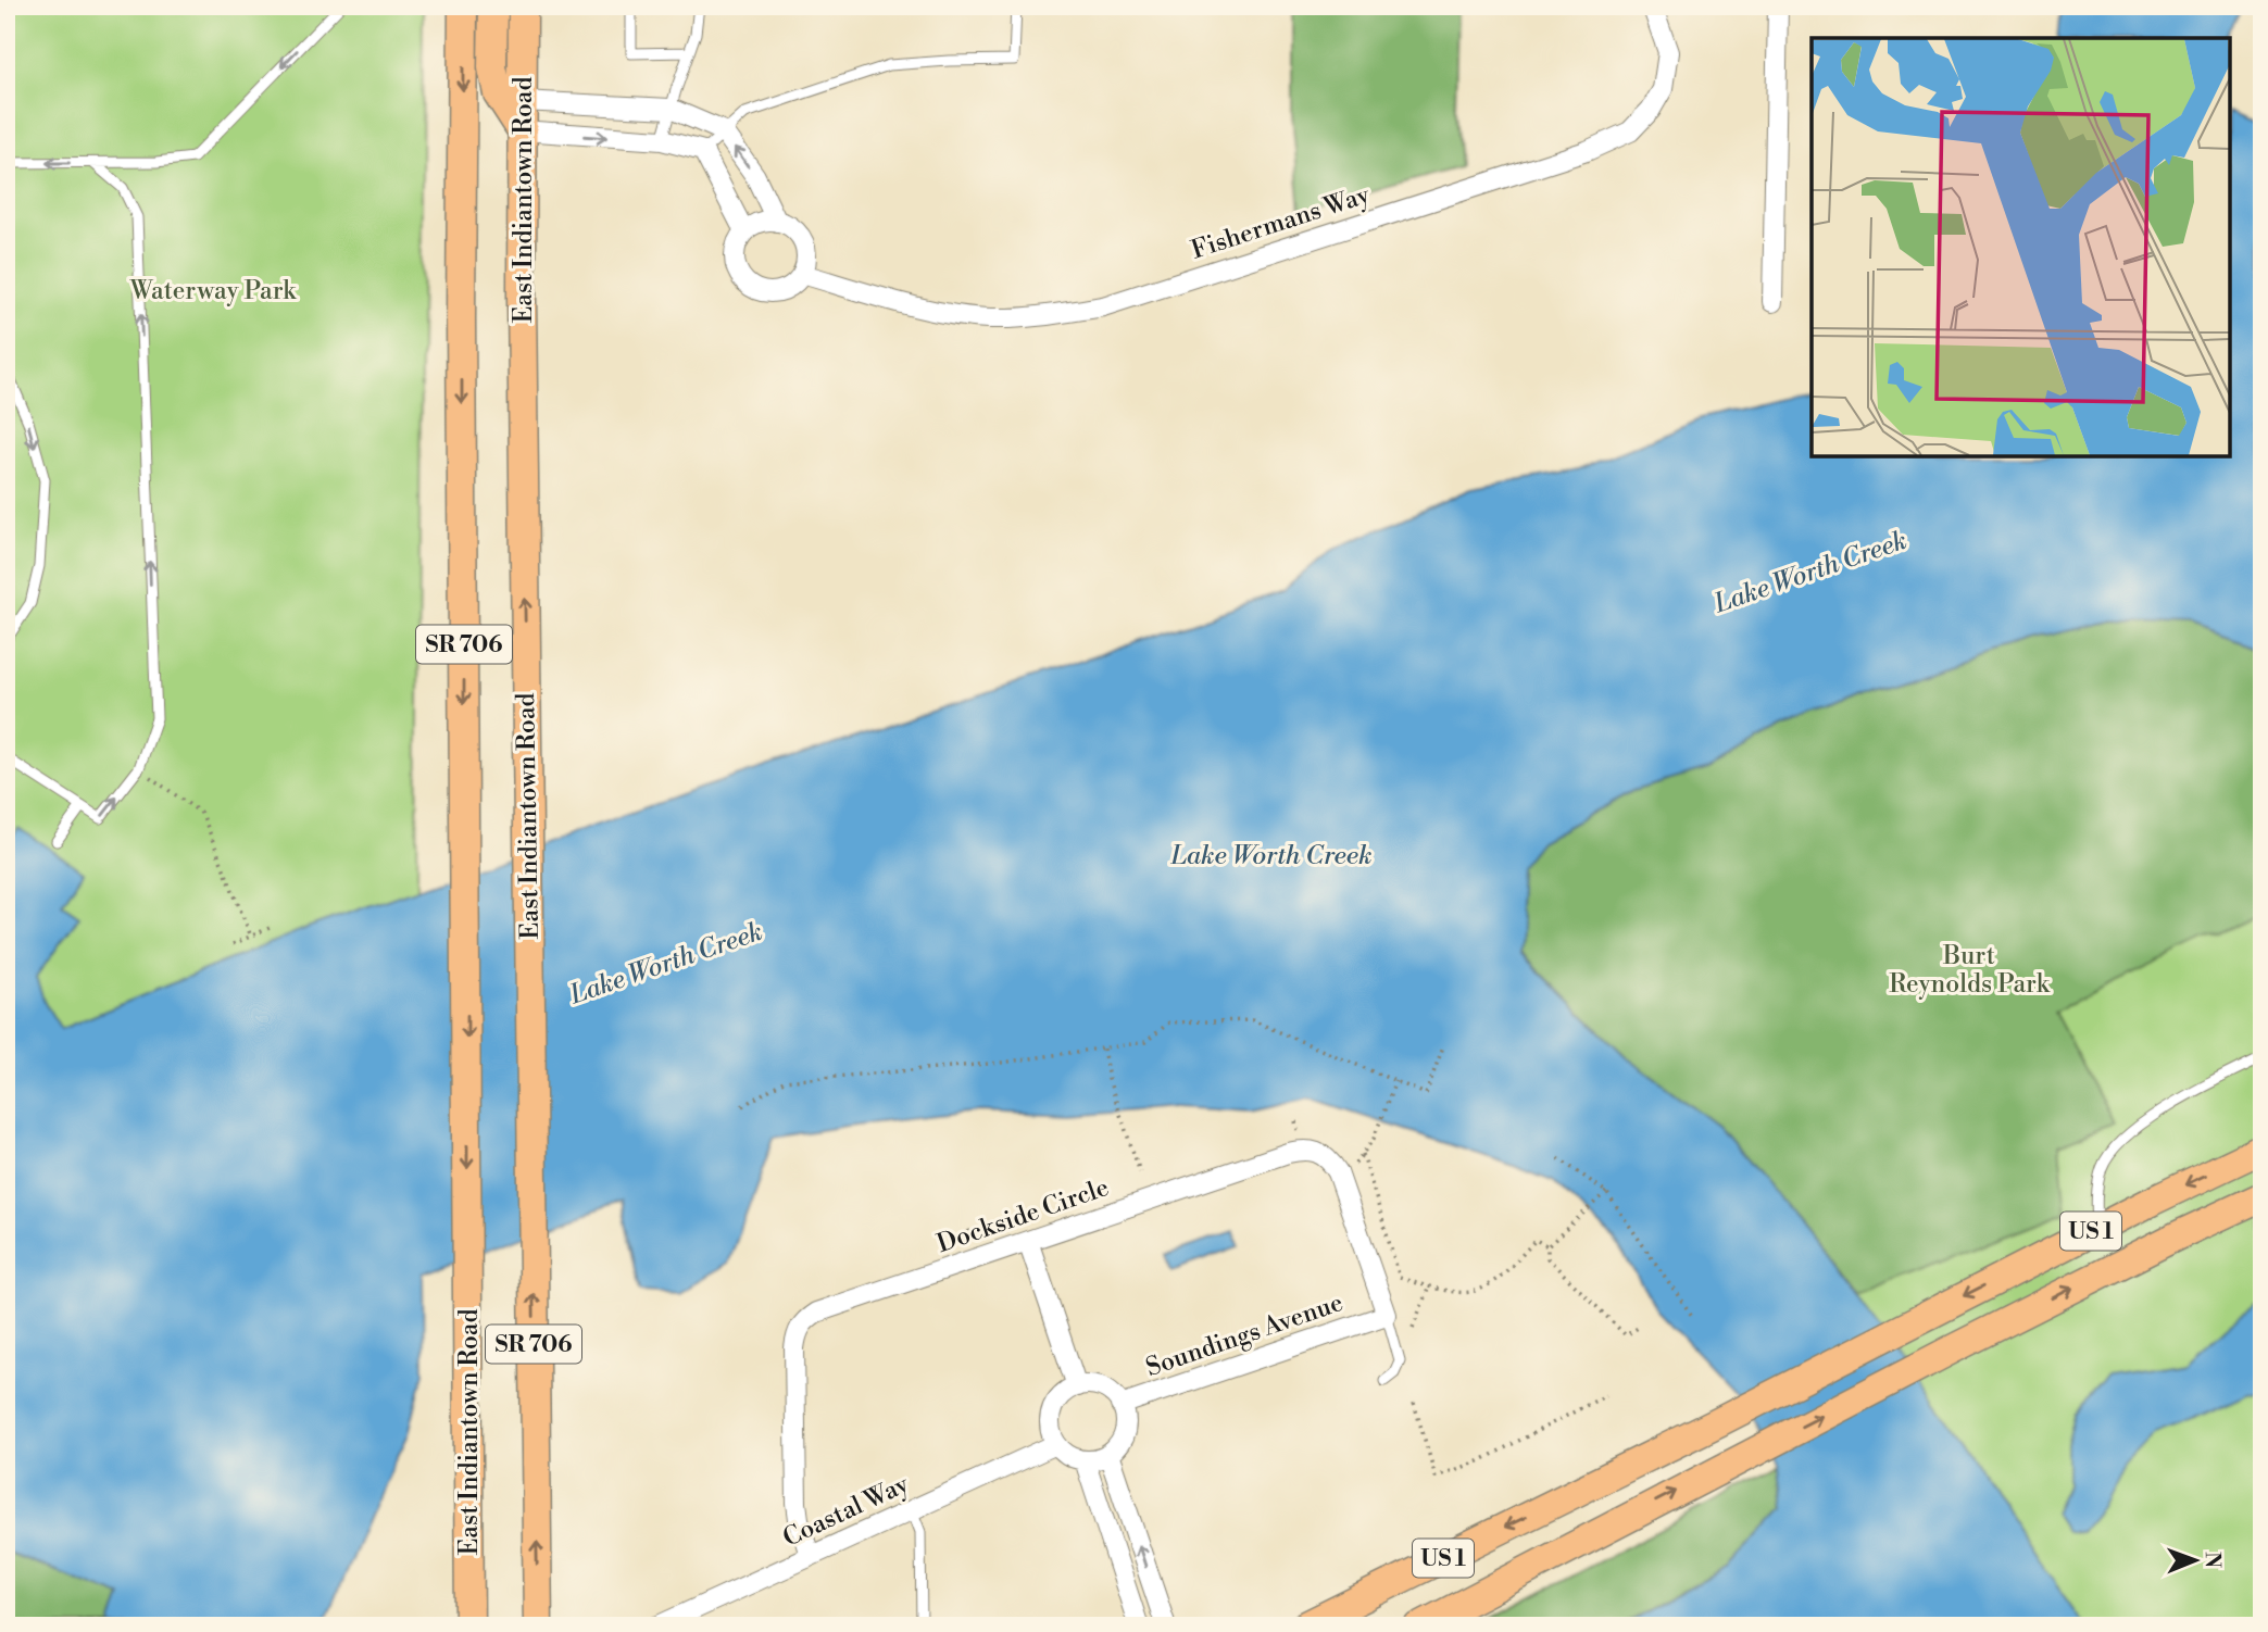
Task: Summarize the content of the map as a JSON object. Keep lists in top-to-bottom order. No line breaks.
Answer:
{"streets":{"main road":["East Indiantown Road","SR 706","US 1"],"street":["Fishermans Way","Dockside Circle","Soundings Avenue","Coastal Way"]},"crossings":[["Dockside Circle","Soundings Avenue"],["Dockside Circle","Coastal Way"],["Soundings Avenue","Coastal Way"]],"water":["Lake Worth Creek"],"parks":["Waterway Park","Burt Reynolds Park"],"north":"right"}
